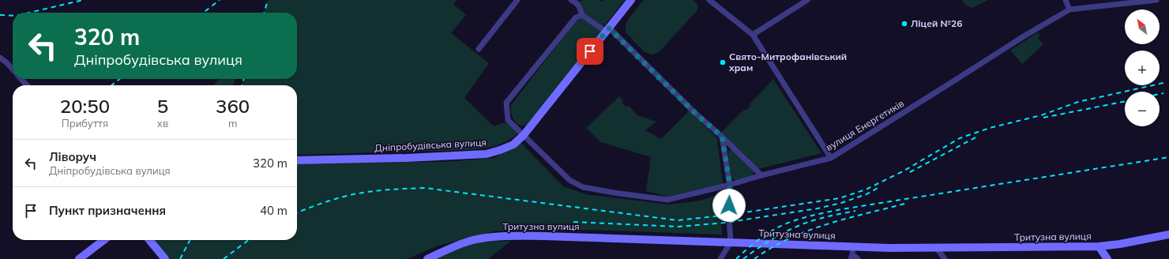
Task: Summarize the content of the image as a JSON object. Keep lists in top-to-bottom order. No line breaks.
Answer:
{"streets":{"street":["вулиця Енергетиків","Дніпробудівська вулиця","Тритузна вулиця"]},"crossings":[["вулиця Енергетиків","Дніпробудівська вулиця"]],"places":["Ліцей №26","Свято-Митрофанівський храм"],"north":"top left","page":{"map_buttons":["+","−"],"turn":["320 m","Дніпробудівська вулиця"],"eta":["20:50","Прибуття","5","хв","360","m"],"list":[{"name":"Ліворуч","note":"Дніпробудівська вулиця","value":"320 m"},{"name":"Пункт призначення","value":"40 m"}]}}
